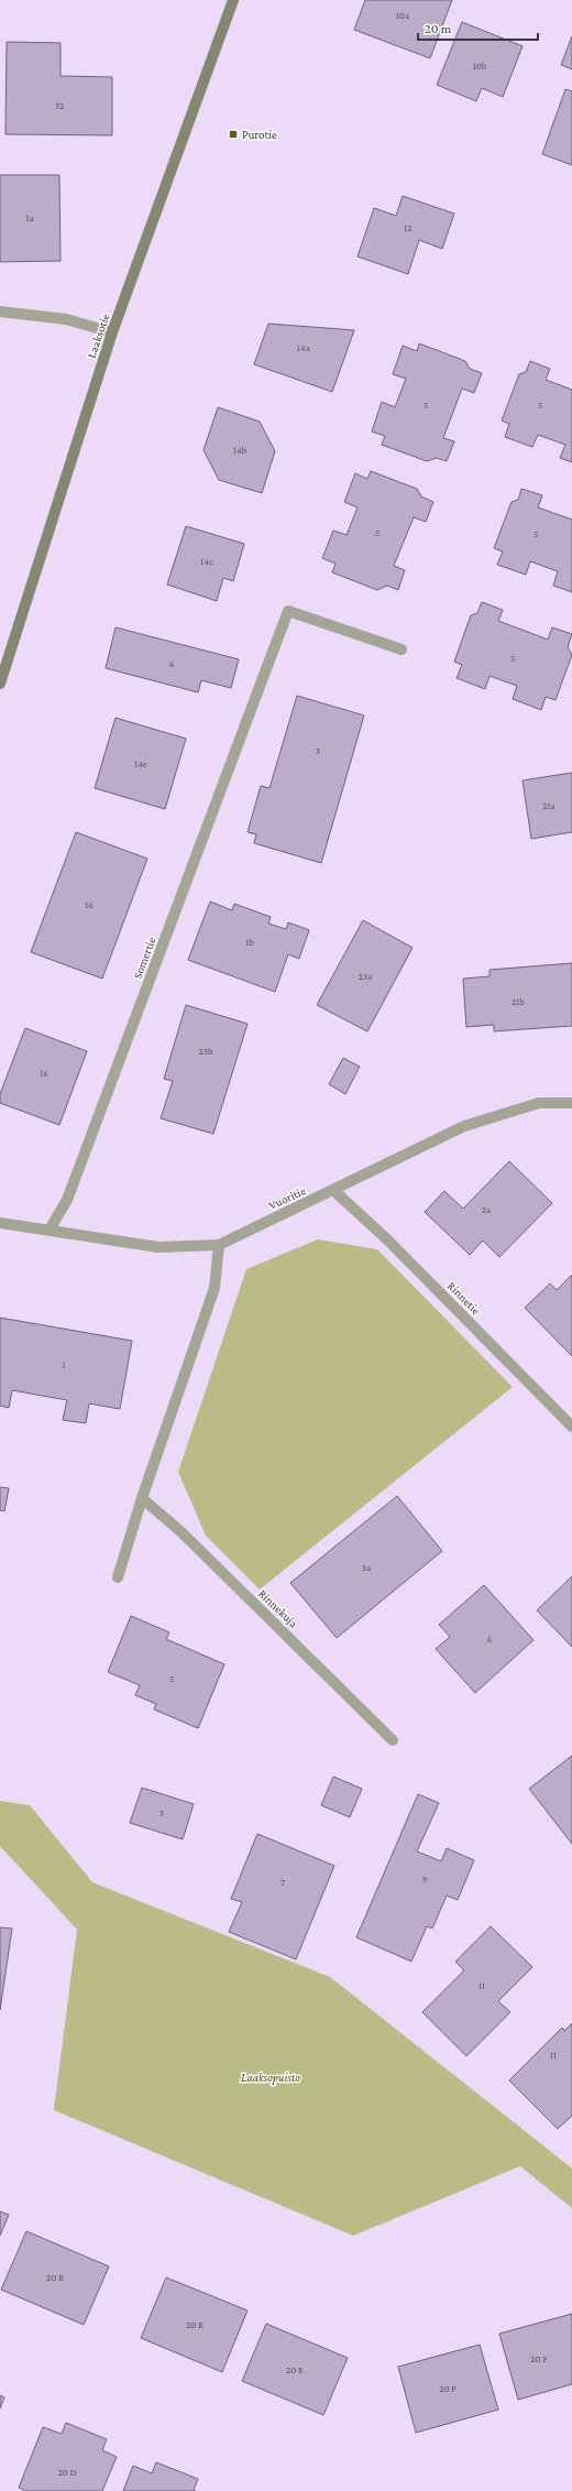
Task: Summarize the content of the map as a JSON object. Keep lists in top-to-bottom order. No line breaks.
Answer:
{"streets":{"main road":["Laaksotie"],"street":["Somertie","Vuoritie","Rinnetie","Rinnekuja"]},"crossings":[["Somertie","Vuoritie"],["Vuoritie","Rinnetie"]],"parks":["Laaksopuisto"],"places":{"transit":["Purotie"]},"house_numbers":["10a","10b","32","1a","12","14a","5","5","14b","5","5","14c","5","6","3","14e","21a","16","1b","23a","21b","23b","16","2a","1","3a","6","5","3","9","7","11","11","20 B","20 E","20 F","20 E","20 F","20 D"],"scale_bar":"20 m"}
